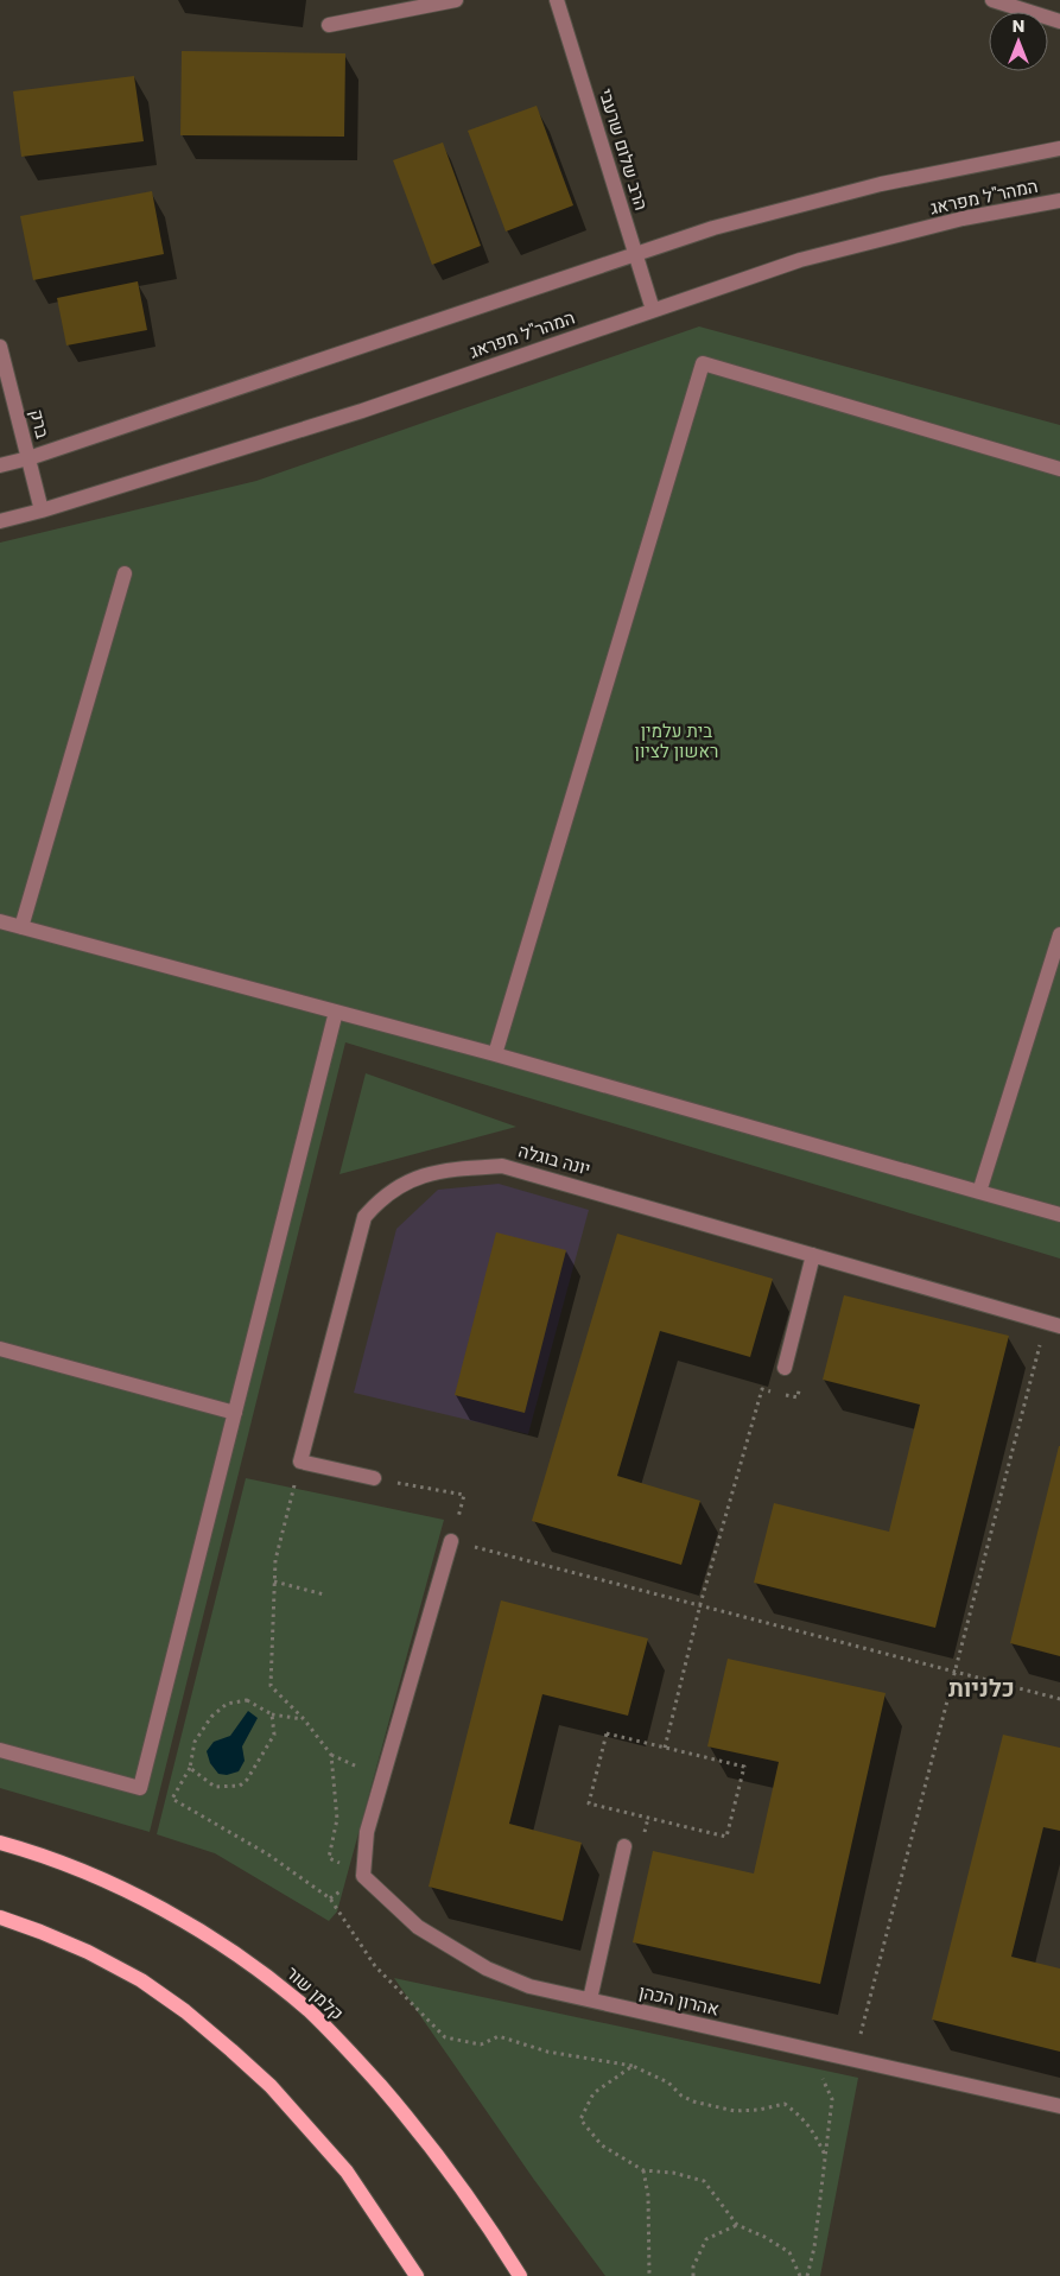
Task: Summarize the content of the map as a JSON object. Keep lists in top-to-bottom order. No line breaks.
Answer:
{"streets":{"main road":["קלמן שור"],"street":["הרב שלום שרעבי","המהר\"ל מפראג","ברק","יונה בוגלה","אהרון הכהן"]},"crossings":[["הרב שלום שרעבי","המהר\"ל מפראג"],["המהר\"ל מפראג","ברק"]],"districts":["כלניות"],"parks":["בית עלמין ראשון לציון"],"north":"top"}
